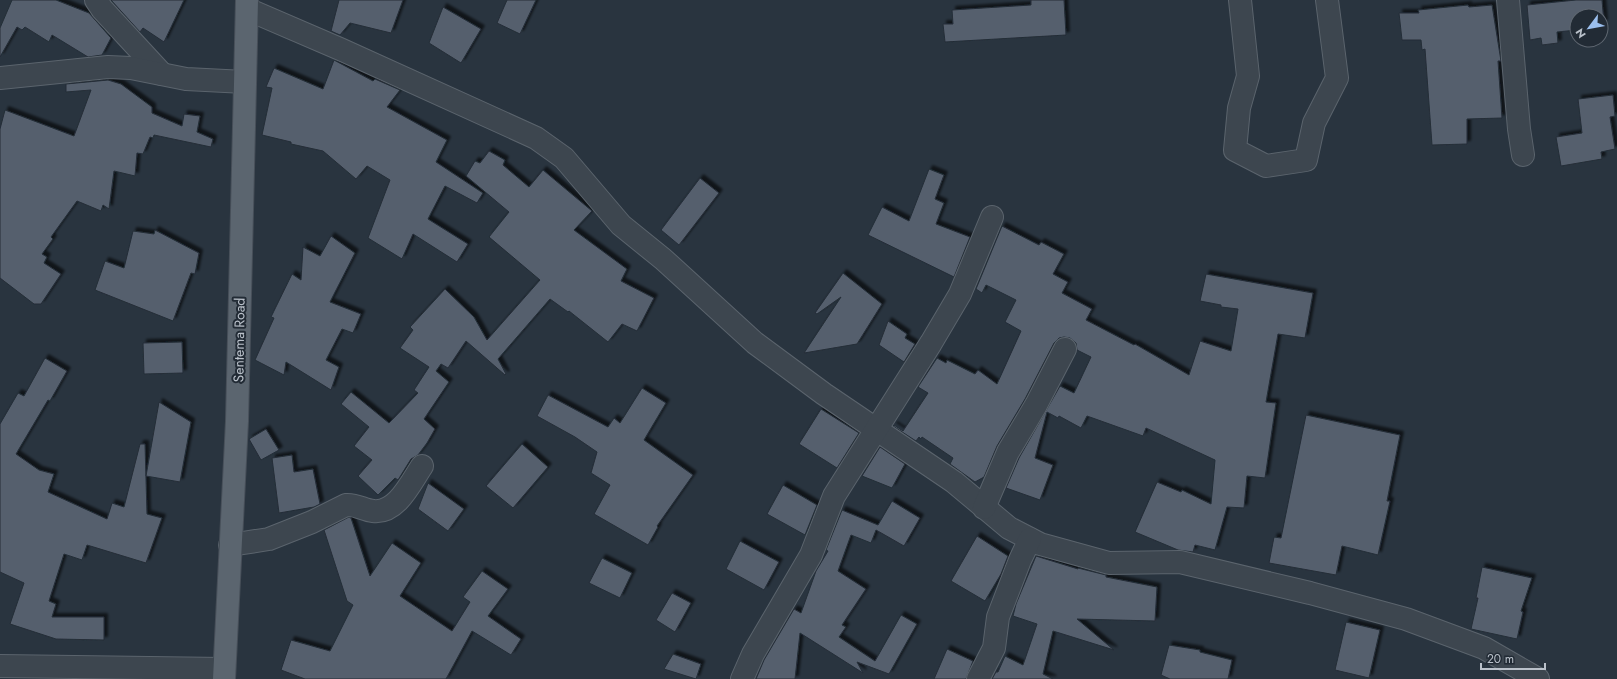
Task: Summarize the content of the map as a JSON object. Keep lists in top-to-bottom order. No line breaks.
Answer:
{"streets":{"main road":["Sentema Road"]},"scale_bar":"20 m","north":"bottom left"}
